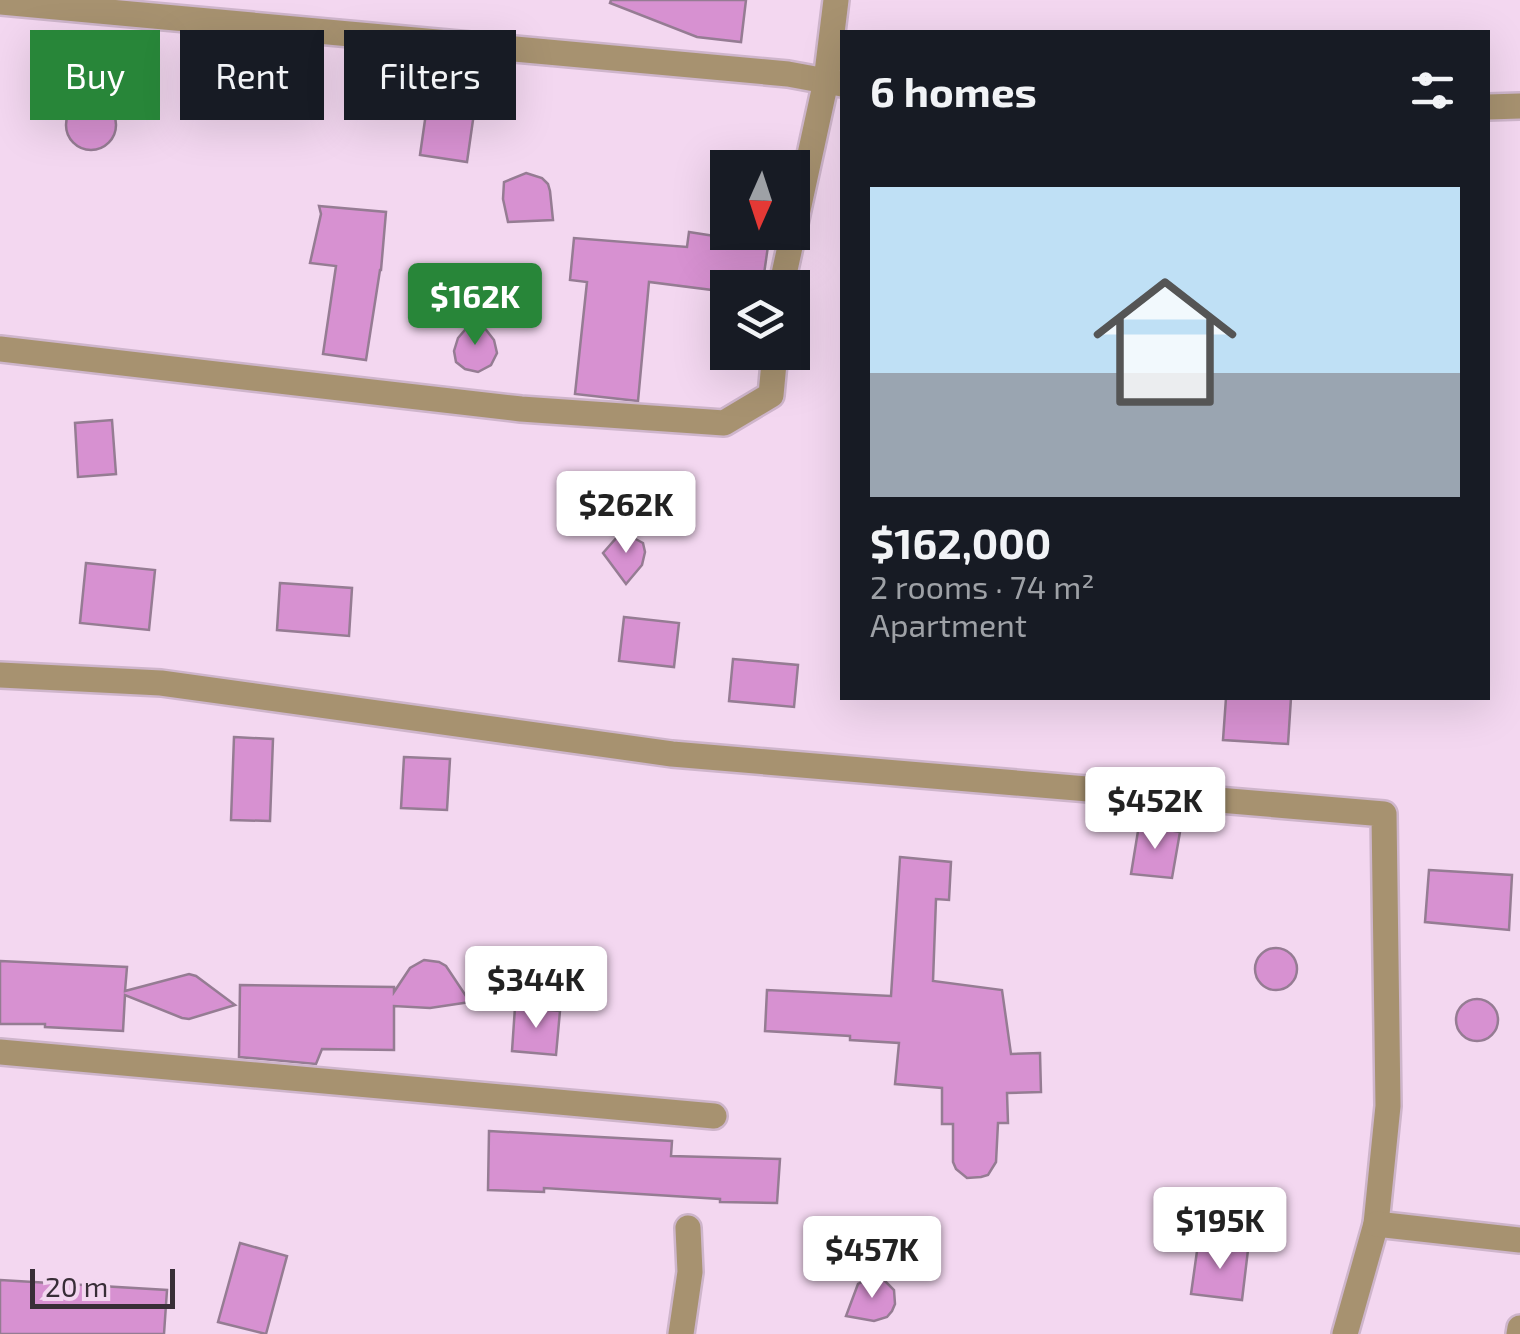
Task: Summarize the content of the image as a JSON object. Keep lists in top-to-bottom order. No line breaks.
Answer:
{"scale_bar":"20 m","north":"bottom","page":{"chip":["Buy","Rent","Filters"],"heading":"6 homes","list":[{"name":"$162,000","note":"2 rooms · 74 m² · Apartment"}],"price":["$162K","$262K","$452K","$344K","$195K","$457K"],"scale":"20 m"}}
